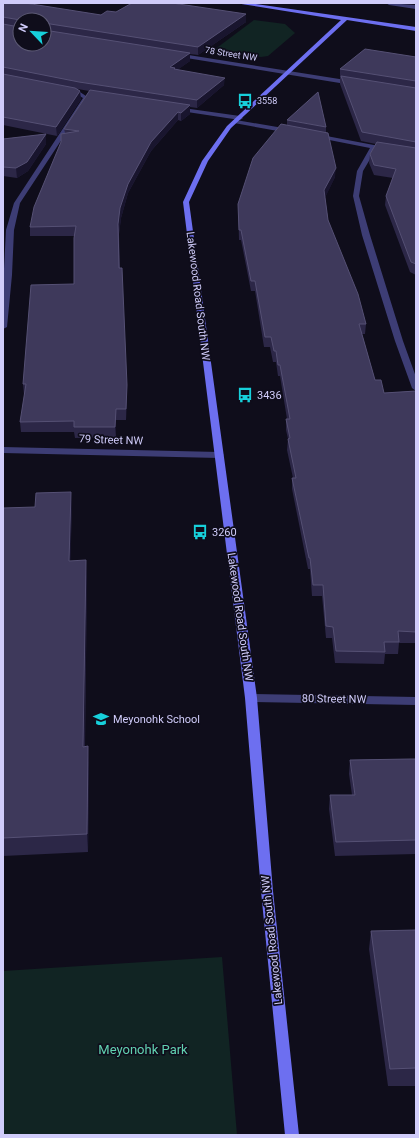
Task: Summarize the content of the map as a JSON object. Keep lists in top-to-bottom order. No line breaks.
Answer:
{"streets":{"street":["78 Street NW","Lakewood Road South NW","79 Street NW","80 Street NW"]},"crossings":[["78 Street NW","Lakewood Road South NW"],["Lakewood Road South NW","79 Street NW"],["Lakewood Road South NW","80 Street NW"]],"parks":["Meyonohk Park"],"places":{"bus stop":["3558","3436","3260"],"school or university":["Meyonohk School"]},"north":"top left"}
